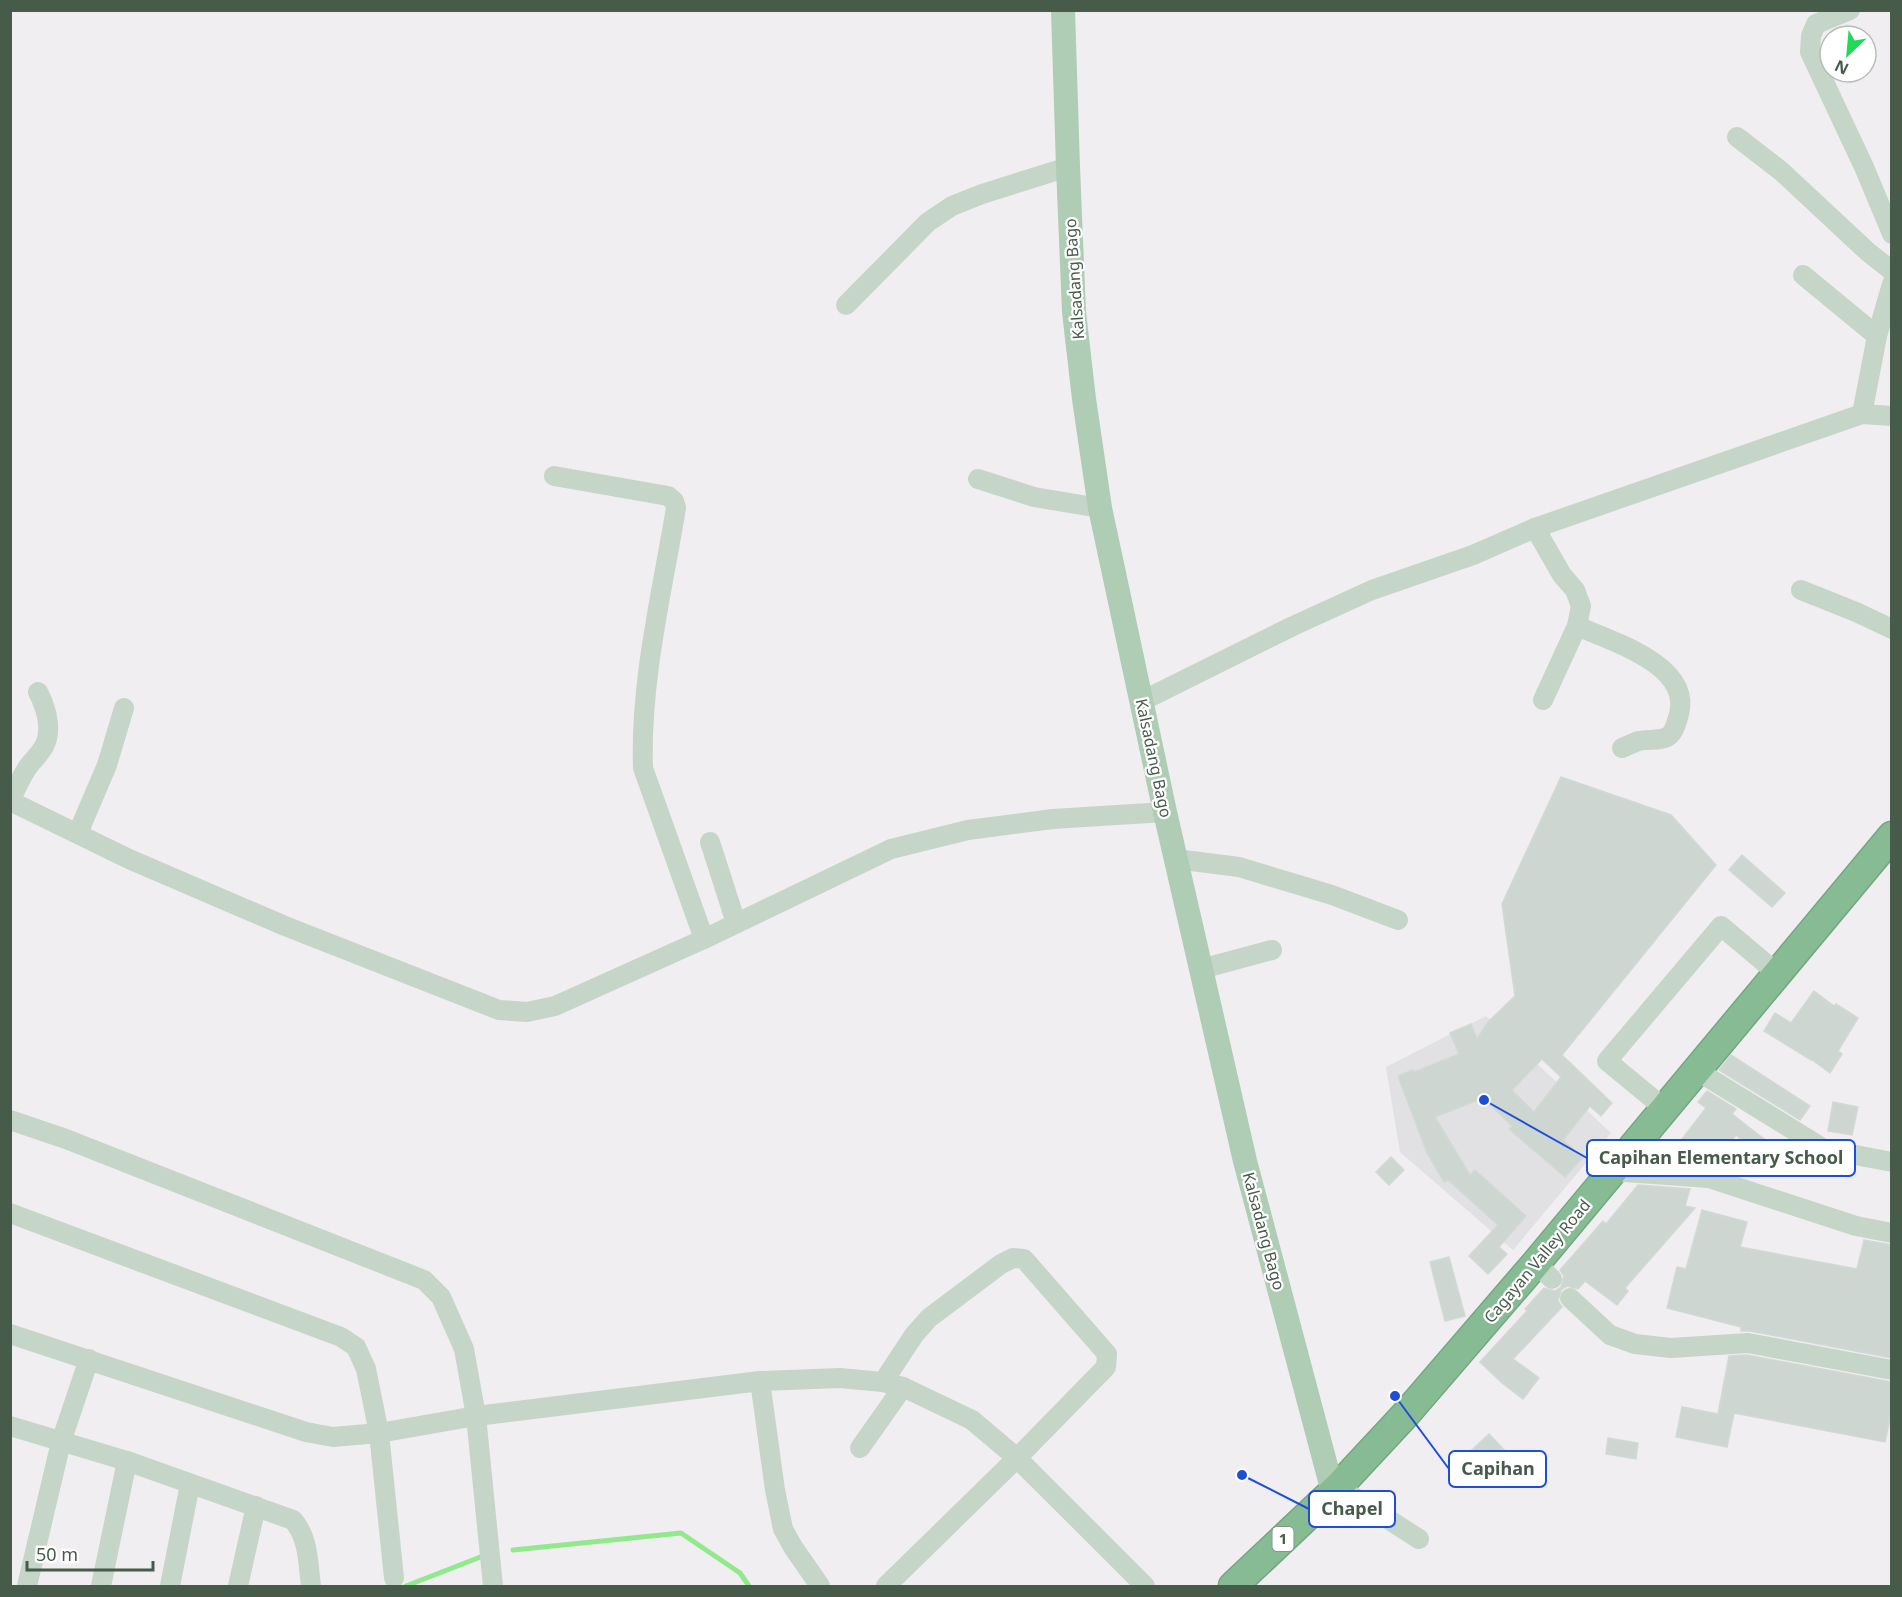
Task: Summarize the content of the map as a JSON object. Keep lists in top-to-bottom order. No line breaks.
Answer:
{"streets":{"highway":["Cagayan Valley Road","1"],"main road":["Kalsadang Bago"]},"crossings":[["Kalsadang Bago","Cagayan Valley Road"]],"places":["Capihan Elementary School","Capihan","Chapel"],"scale_bar":"50 m","north":"bottom left"}
